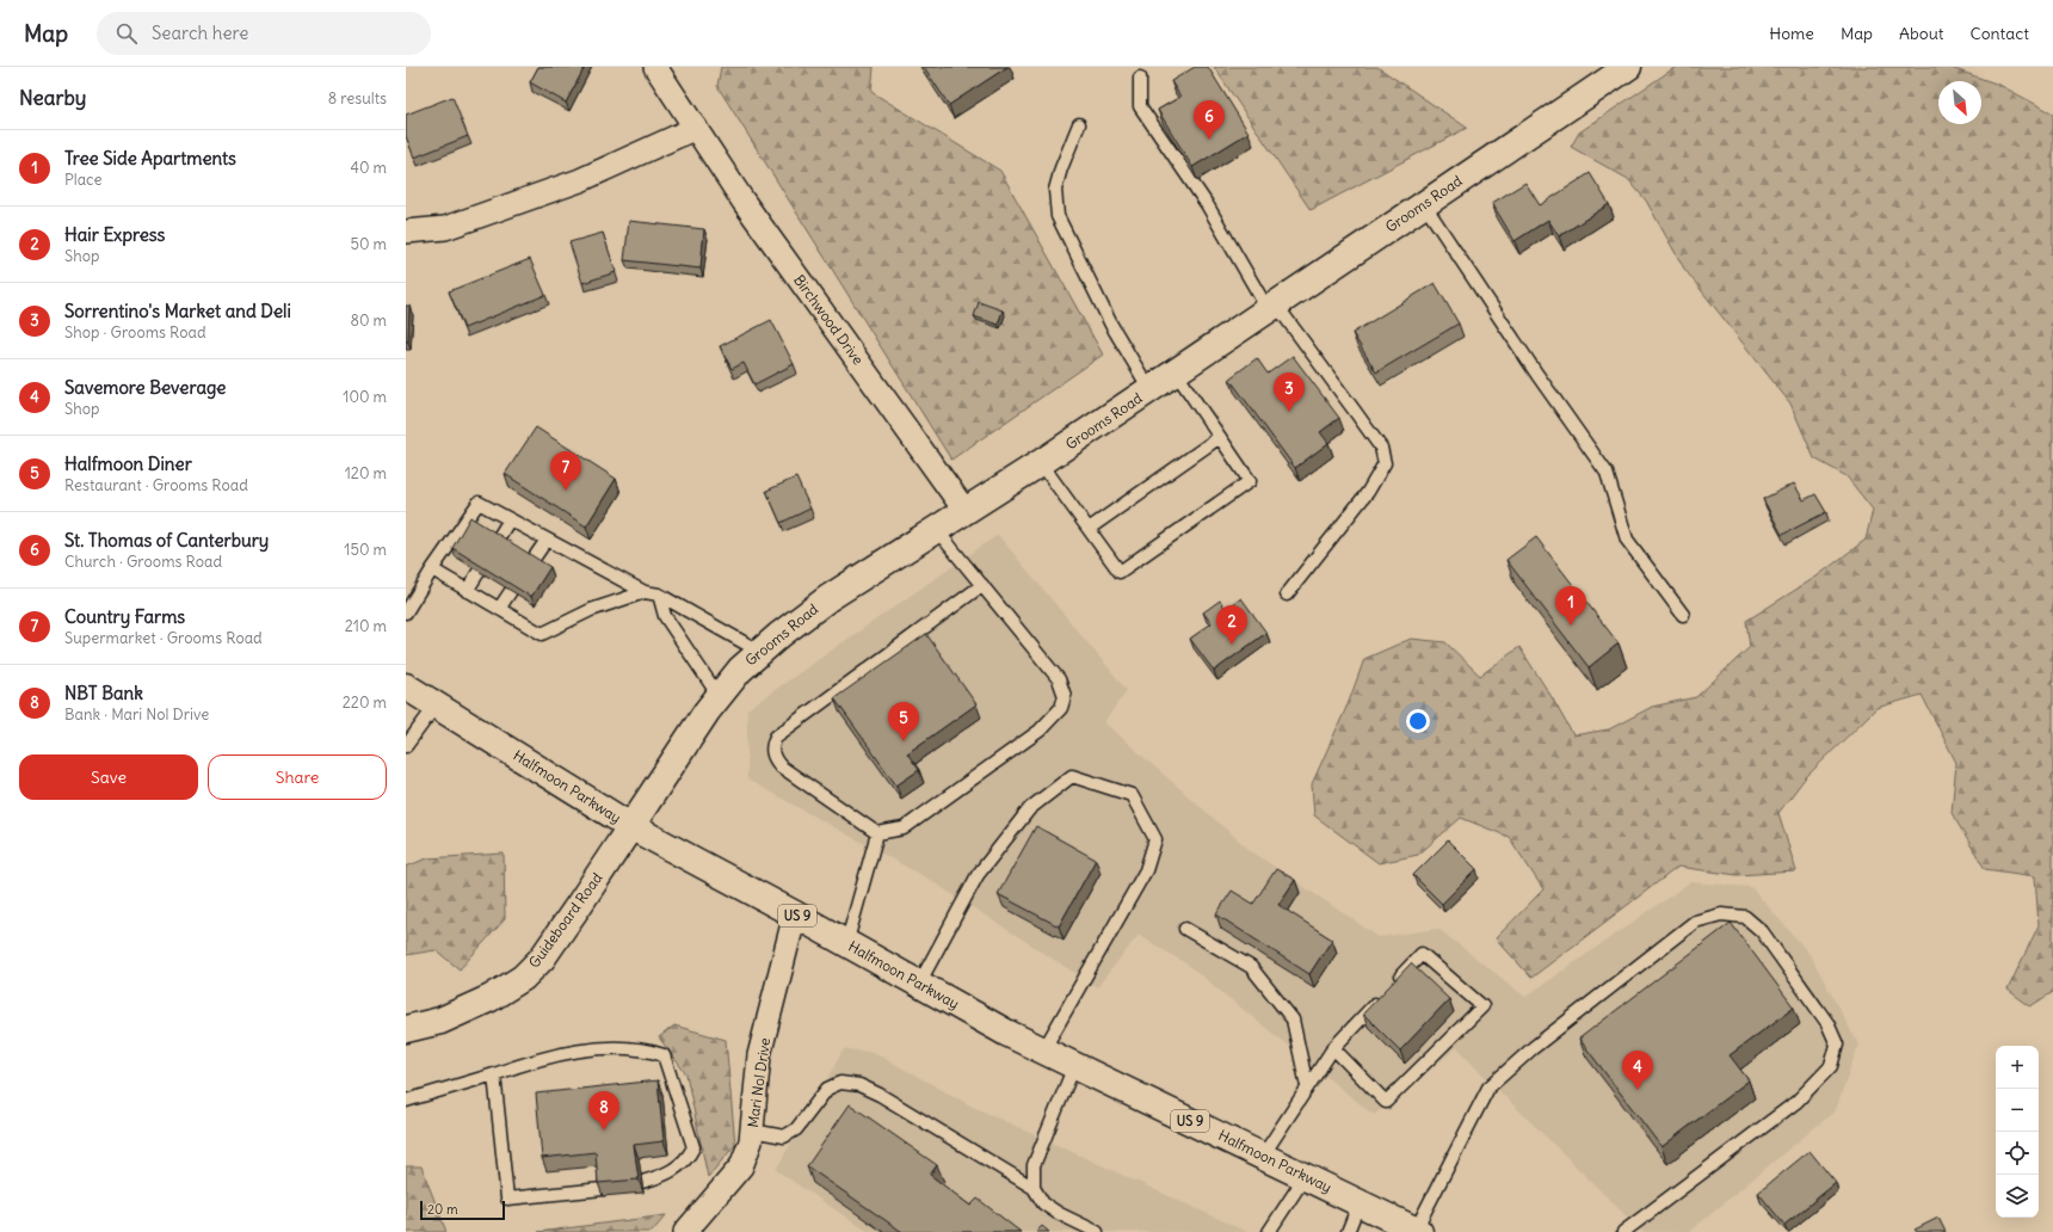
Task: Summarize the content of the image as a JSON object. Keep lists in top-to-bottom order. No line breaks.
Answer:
{"streets":{"street":["Grooms Road","Birchwood Drive","Halfmoon Parkway","US 9","Guideboard Road","Mari Nol Drive"]},"crossings":[["Grooms Road","Birchwood Drive"],["Grooms Road","Halfmoon Parkway"],["Grooms Road","Guideboard Road"],["Halfmoon Parkway","Guideboard Road"],["Halfmoon Parkway","Mari Nol Drive"]],"scale_bar":"20 m","north":"bottom right","page":{"header":"Map","search":"Search here","nav":["Home","Map","About","Contact"],"heading":["Nearby","8 results"],"pins":["6","3","7","1","2","5","4","8"],"list":[{"mark":"1","name":"Tree Side Apartments","note":"Place","value":"40 m"},{"mark":"2","name":"Hair Express","note":"Shop","value":"50 m"},{"mark":"3","name":"Sorrentino's Market and Deli","note":"Shop · Grooms Road","value":"80 m"},{"mark":"4","name":"Savemore Beverage","note":"Shop","value":"100 m"},{"mark":"5","name":"Halfmoon Diner","note":"Restaurant · Grooms Road","value":"120 m"},{"mark":"6","name":"St. Thomas of Canterbury","note":"Church · Grooms Road","value":"150 m"},{"mark":"7","name":"Country Farms","note":"Supermarket · Grooms Road","value":"210 m"},{"mark":"8","name":"NBT Bank","note":"Bank · Mari Nol Drive","value":"220 m"}],"buttons":["Save","Share"],"map_buttons":["+","−"],"scale":"20 m"}}
